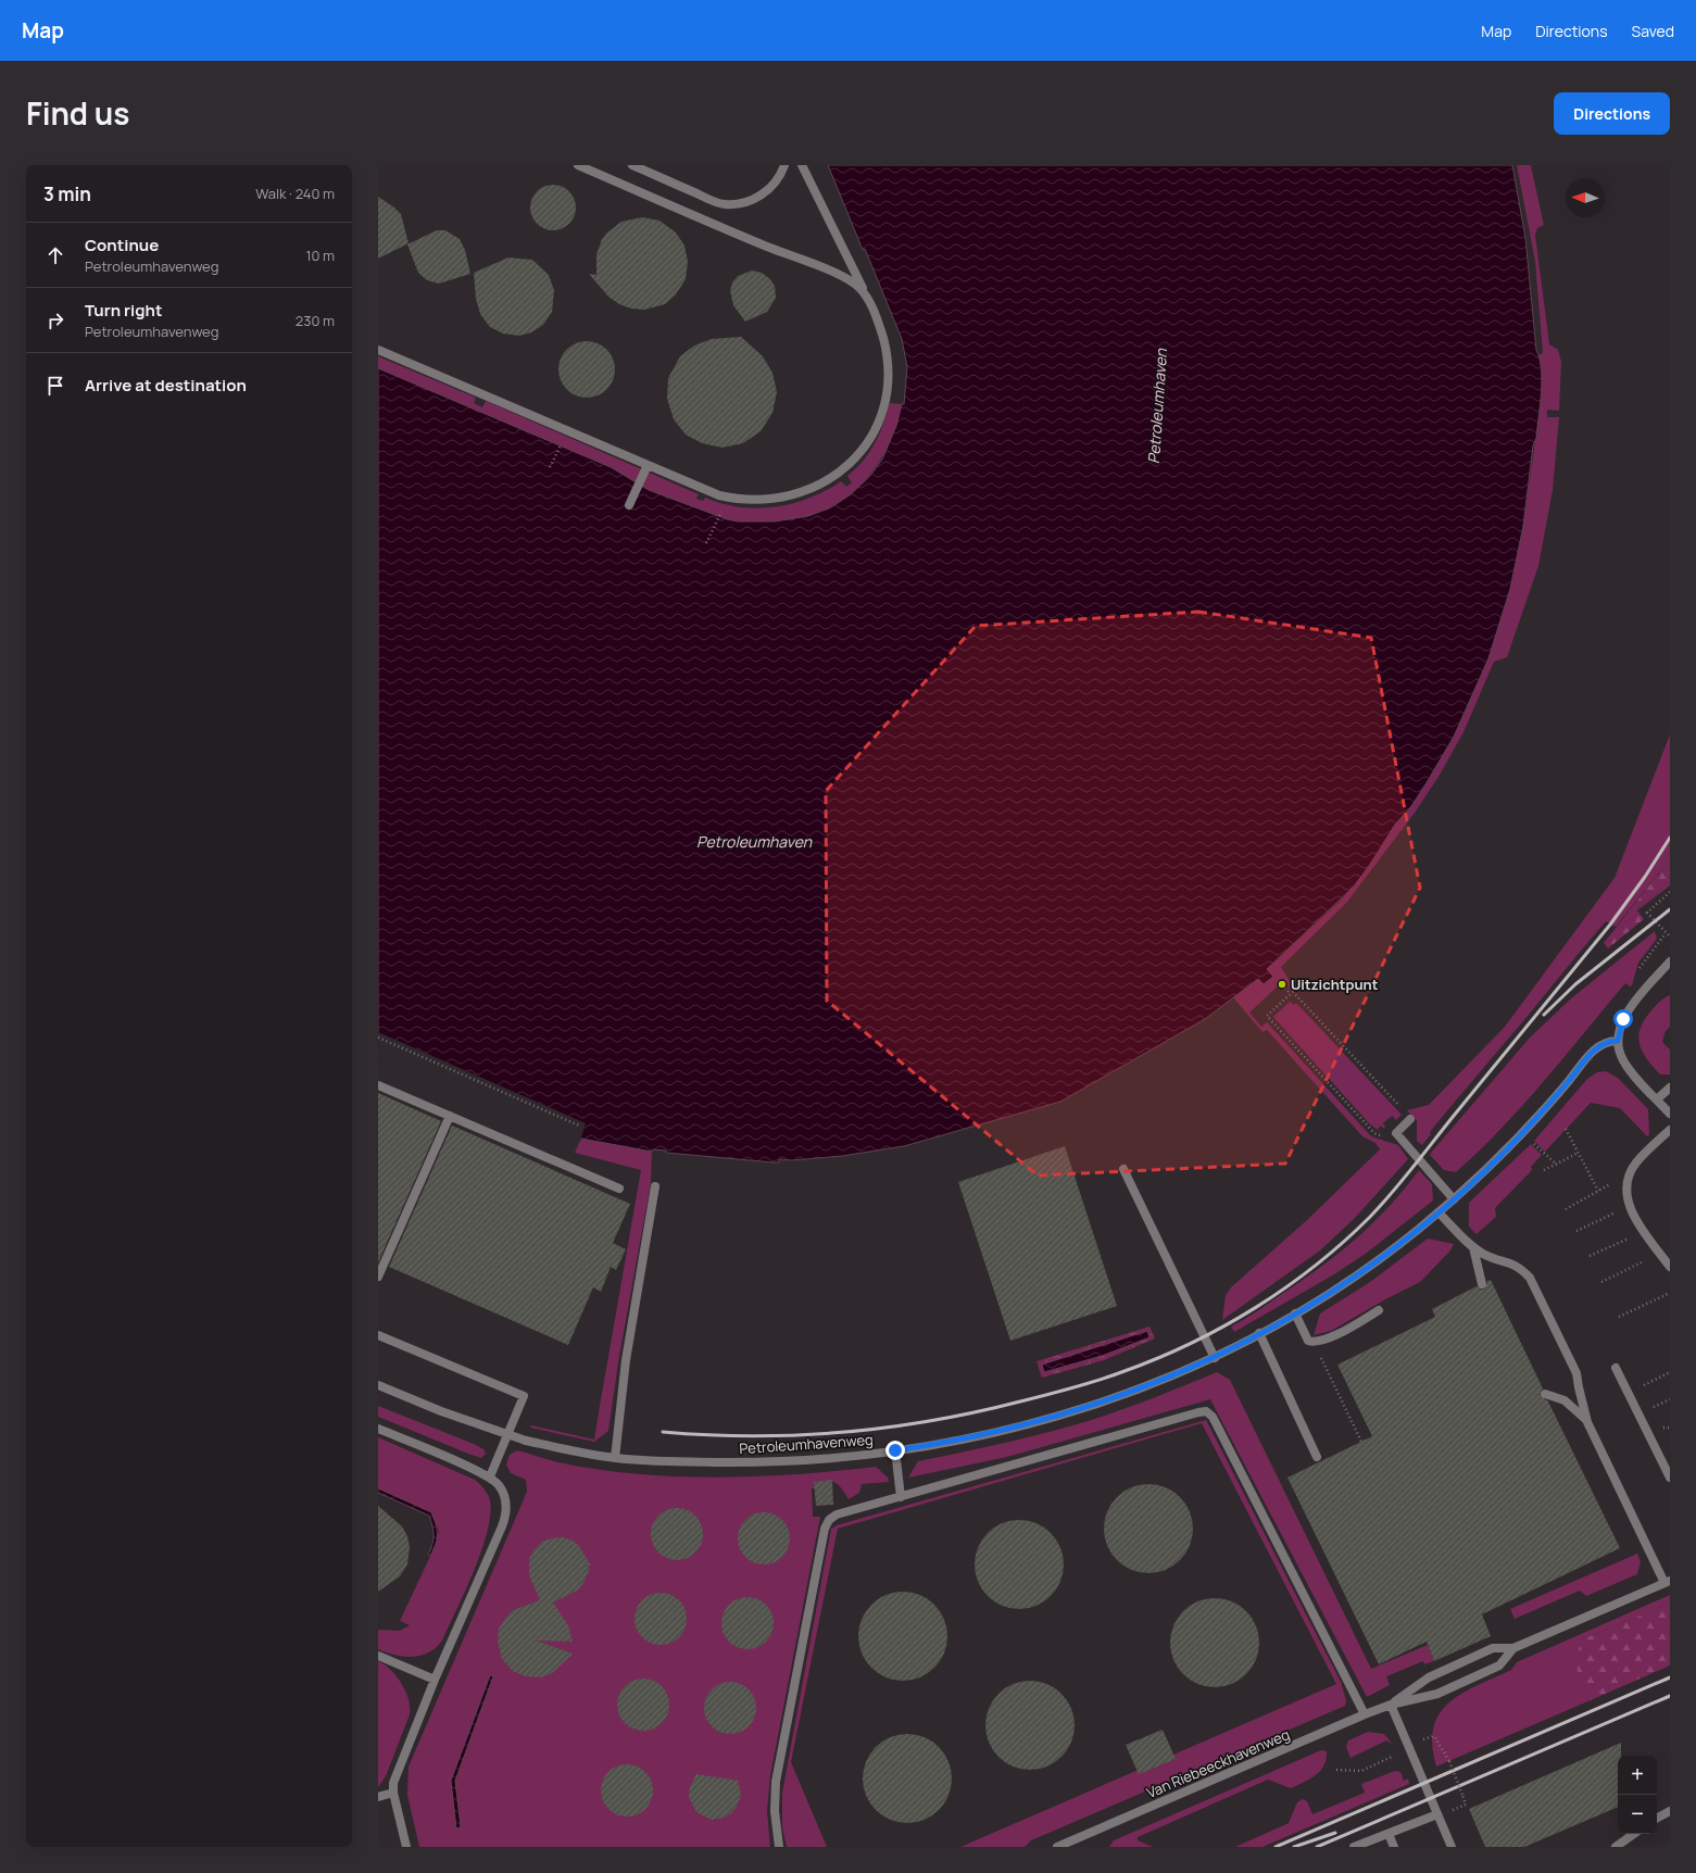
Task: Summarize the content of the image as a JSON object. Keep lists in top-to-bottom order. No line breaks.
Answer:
{"streets":{"street":["Petroleumhavenweg","Van Riebeeckhavenweg"]},"water":["Petroleumhaven"],"places":["Uitzichtpunt"],"north":"left","page":{"header":"Map","nav":["Map","Directions","Saved"],"title":"Find us","buttons":"Directions","heading":["3 min","Walk · 240 m"],"list":[["Continue","Petroleumhavenweg","10 m"],["Turn right","Petroleumhavenweg","230 m"],"Arrive at destination"],"map_buttons":["+","−"]}}
